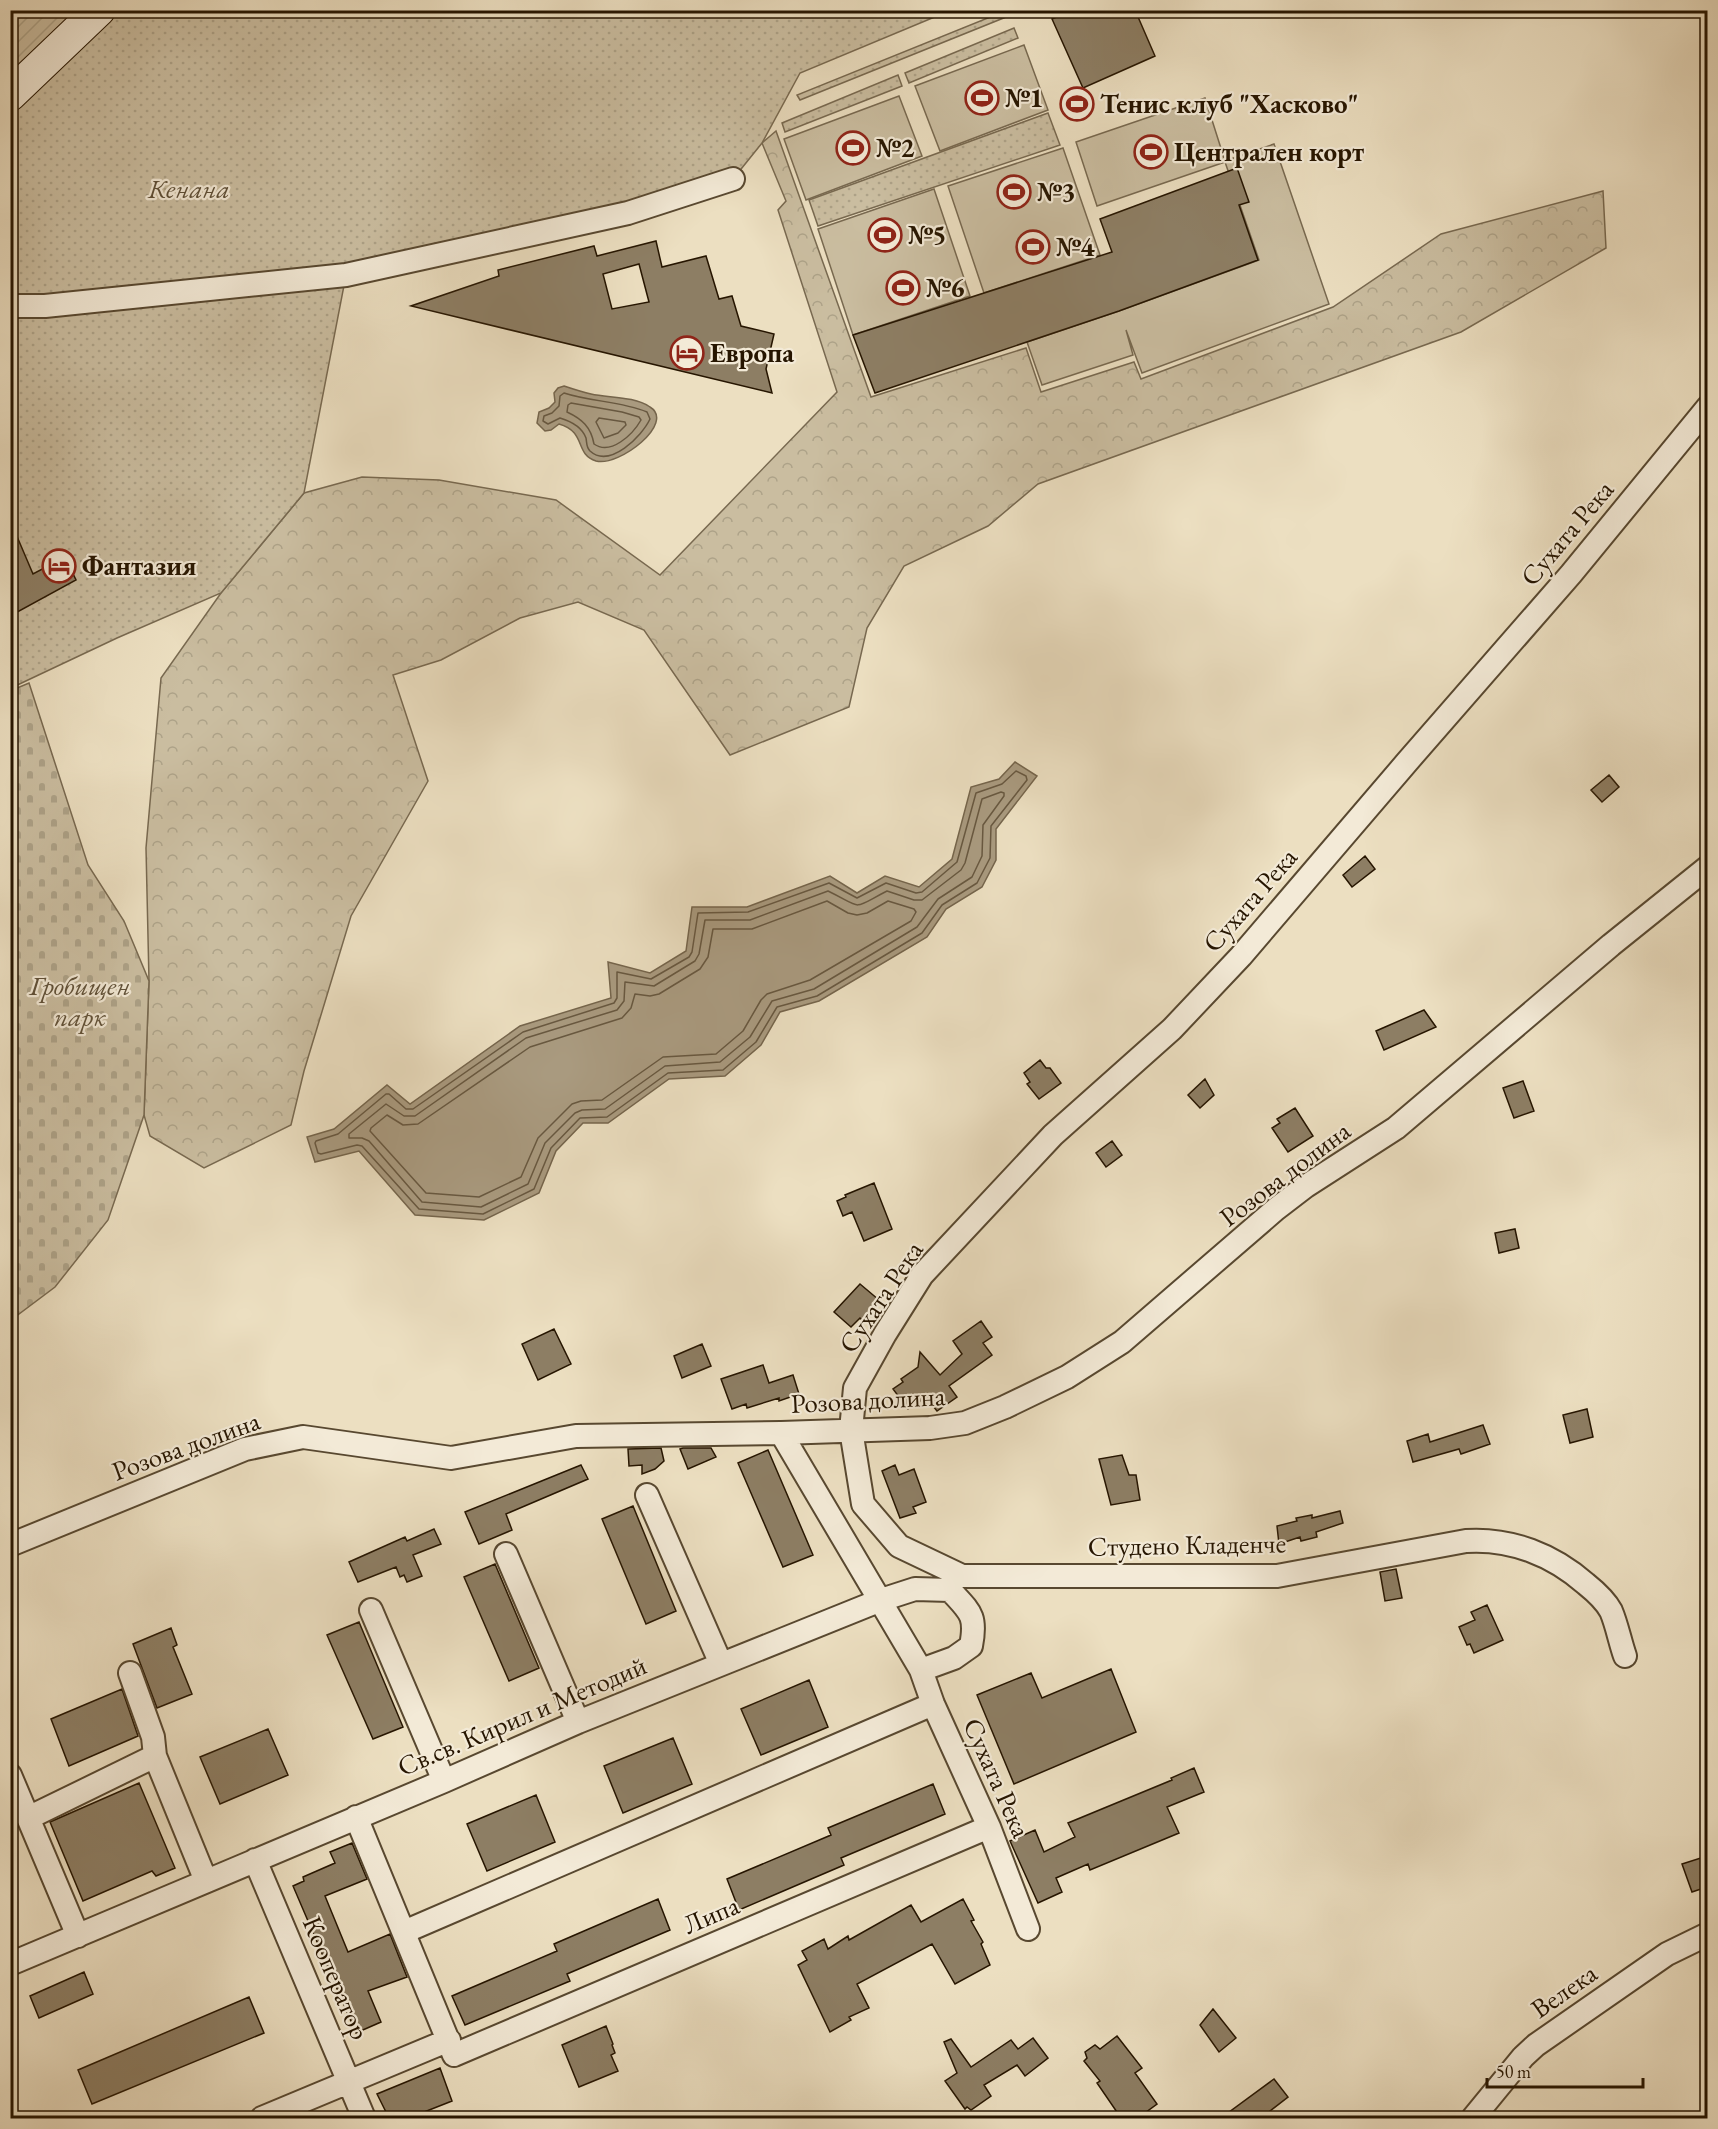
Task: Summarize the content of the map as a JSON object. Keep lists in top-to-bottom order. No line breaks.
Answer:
{"streets":{"street":["Сухата Река","Розова долина","Студено Кладенче","Св.св. Кирил и Методий","Липа","Кооператор","Велека"]},"crossings":[["Сухата Река","Розова долина"],["Сухата Река","Студено Кладенче"],["Сухата Река","Св.св. Кирил и Методий"],["Сухата Река","Липа"],["Розова долина","Студено Кладенче"],["Студено Кладенче","Св.св. Кирил и Методий"],["Св.св. Кирил и Методий","Кооператор"],["Липа","Кооператор"]],"parks":["Кенана","Гробищен парк"],"places":{"sports":["№1","Тенис клуб \"Хасково\"","№2","Централен корт","№3","№5","№4","№6"],"hotel":["Европа","Фантазия"]},"scale_bar":"50 m"}
